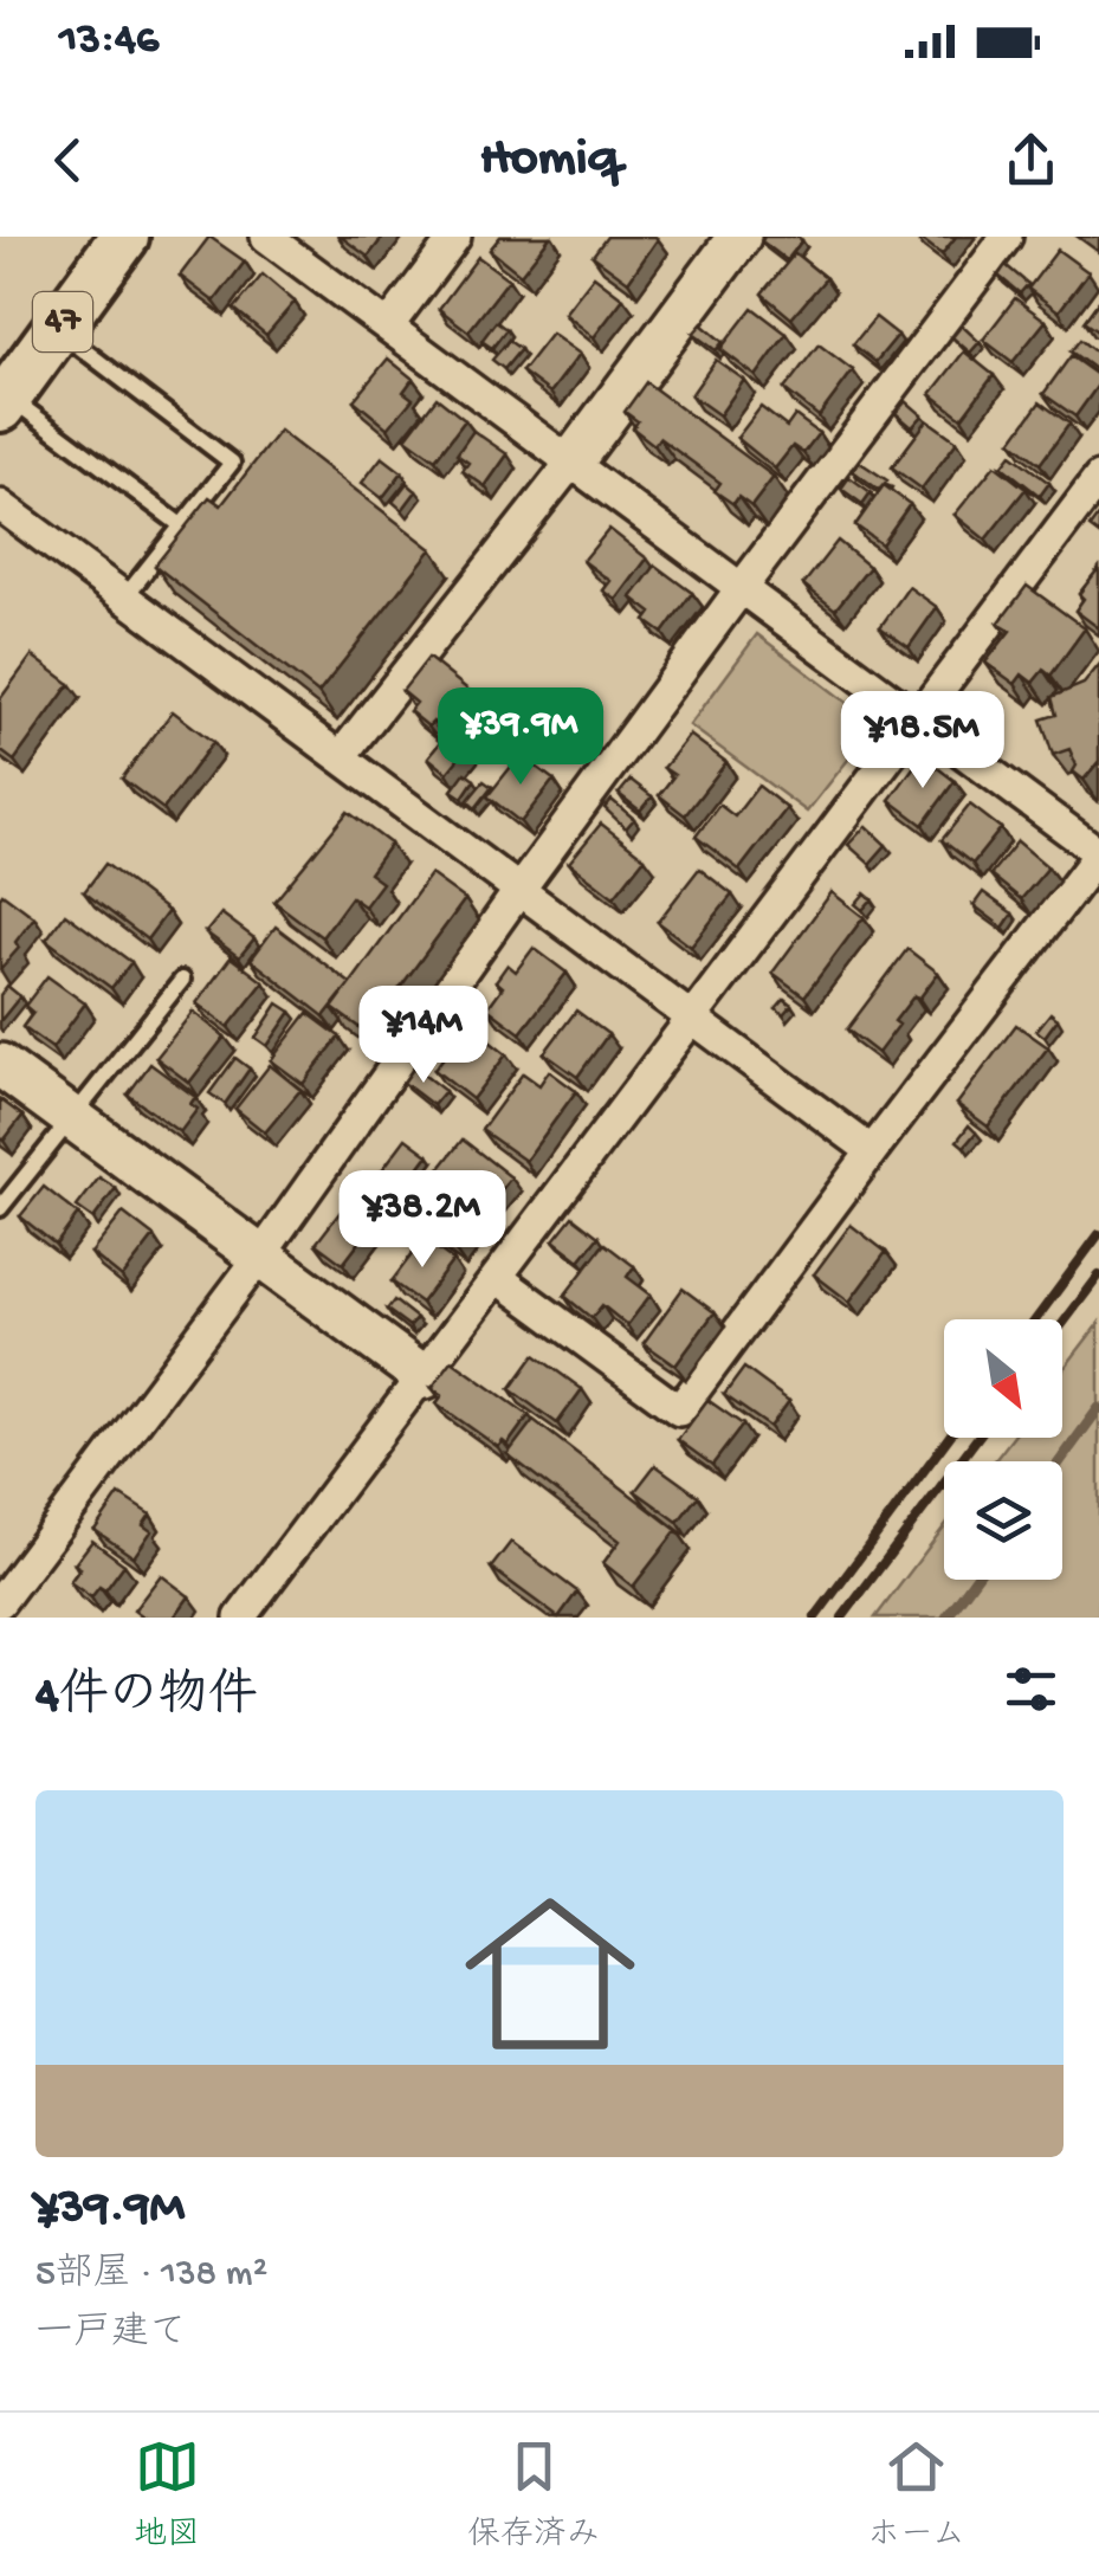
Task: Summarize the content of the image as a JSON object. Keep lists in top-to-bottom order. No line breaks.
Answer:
{"streets":{"main road":["47"]},"north":"bottom right","page":{"status":"13:46","header":"Homiq","price":["¥39.9M","¥18.5M","¥14M","¥38.2M"],"heading":"4件の物件","list":[{"name":"¥39.9M","note":"5部屋 · 138 m² · 一戸建て"}],"tabs":["地図","保存済み","ホーム"]}}
